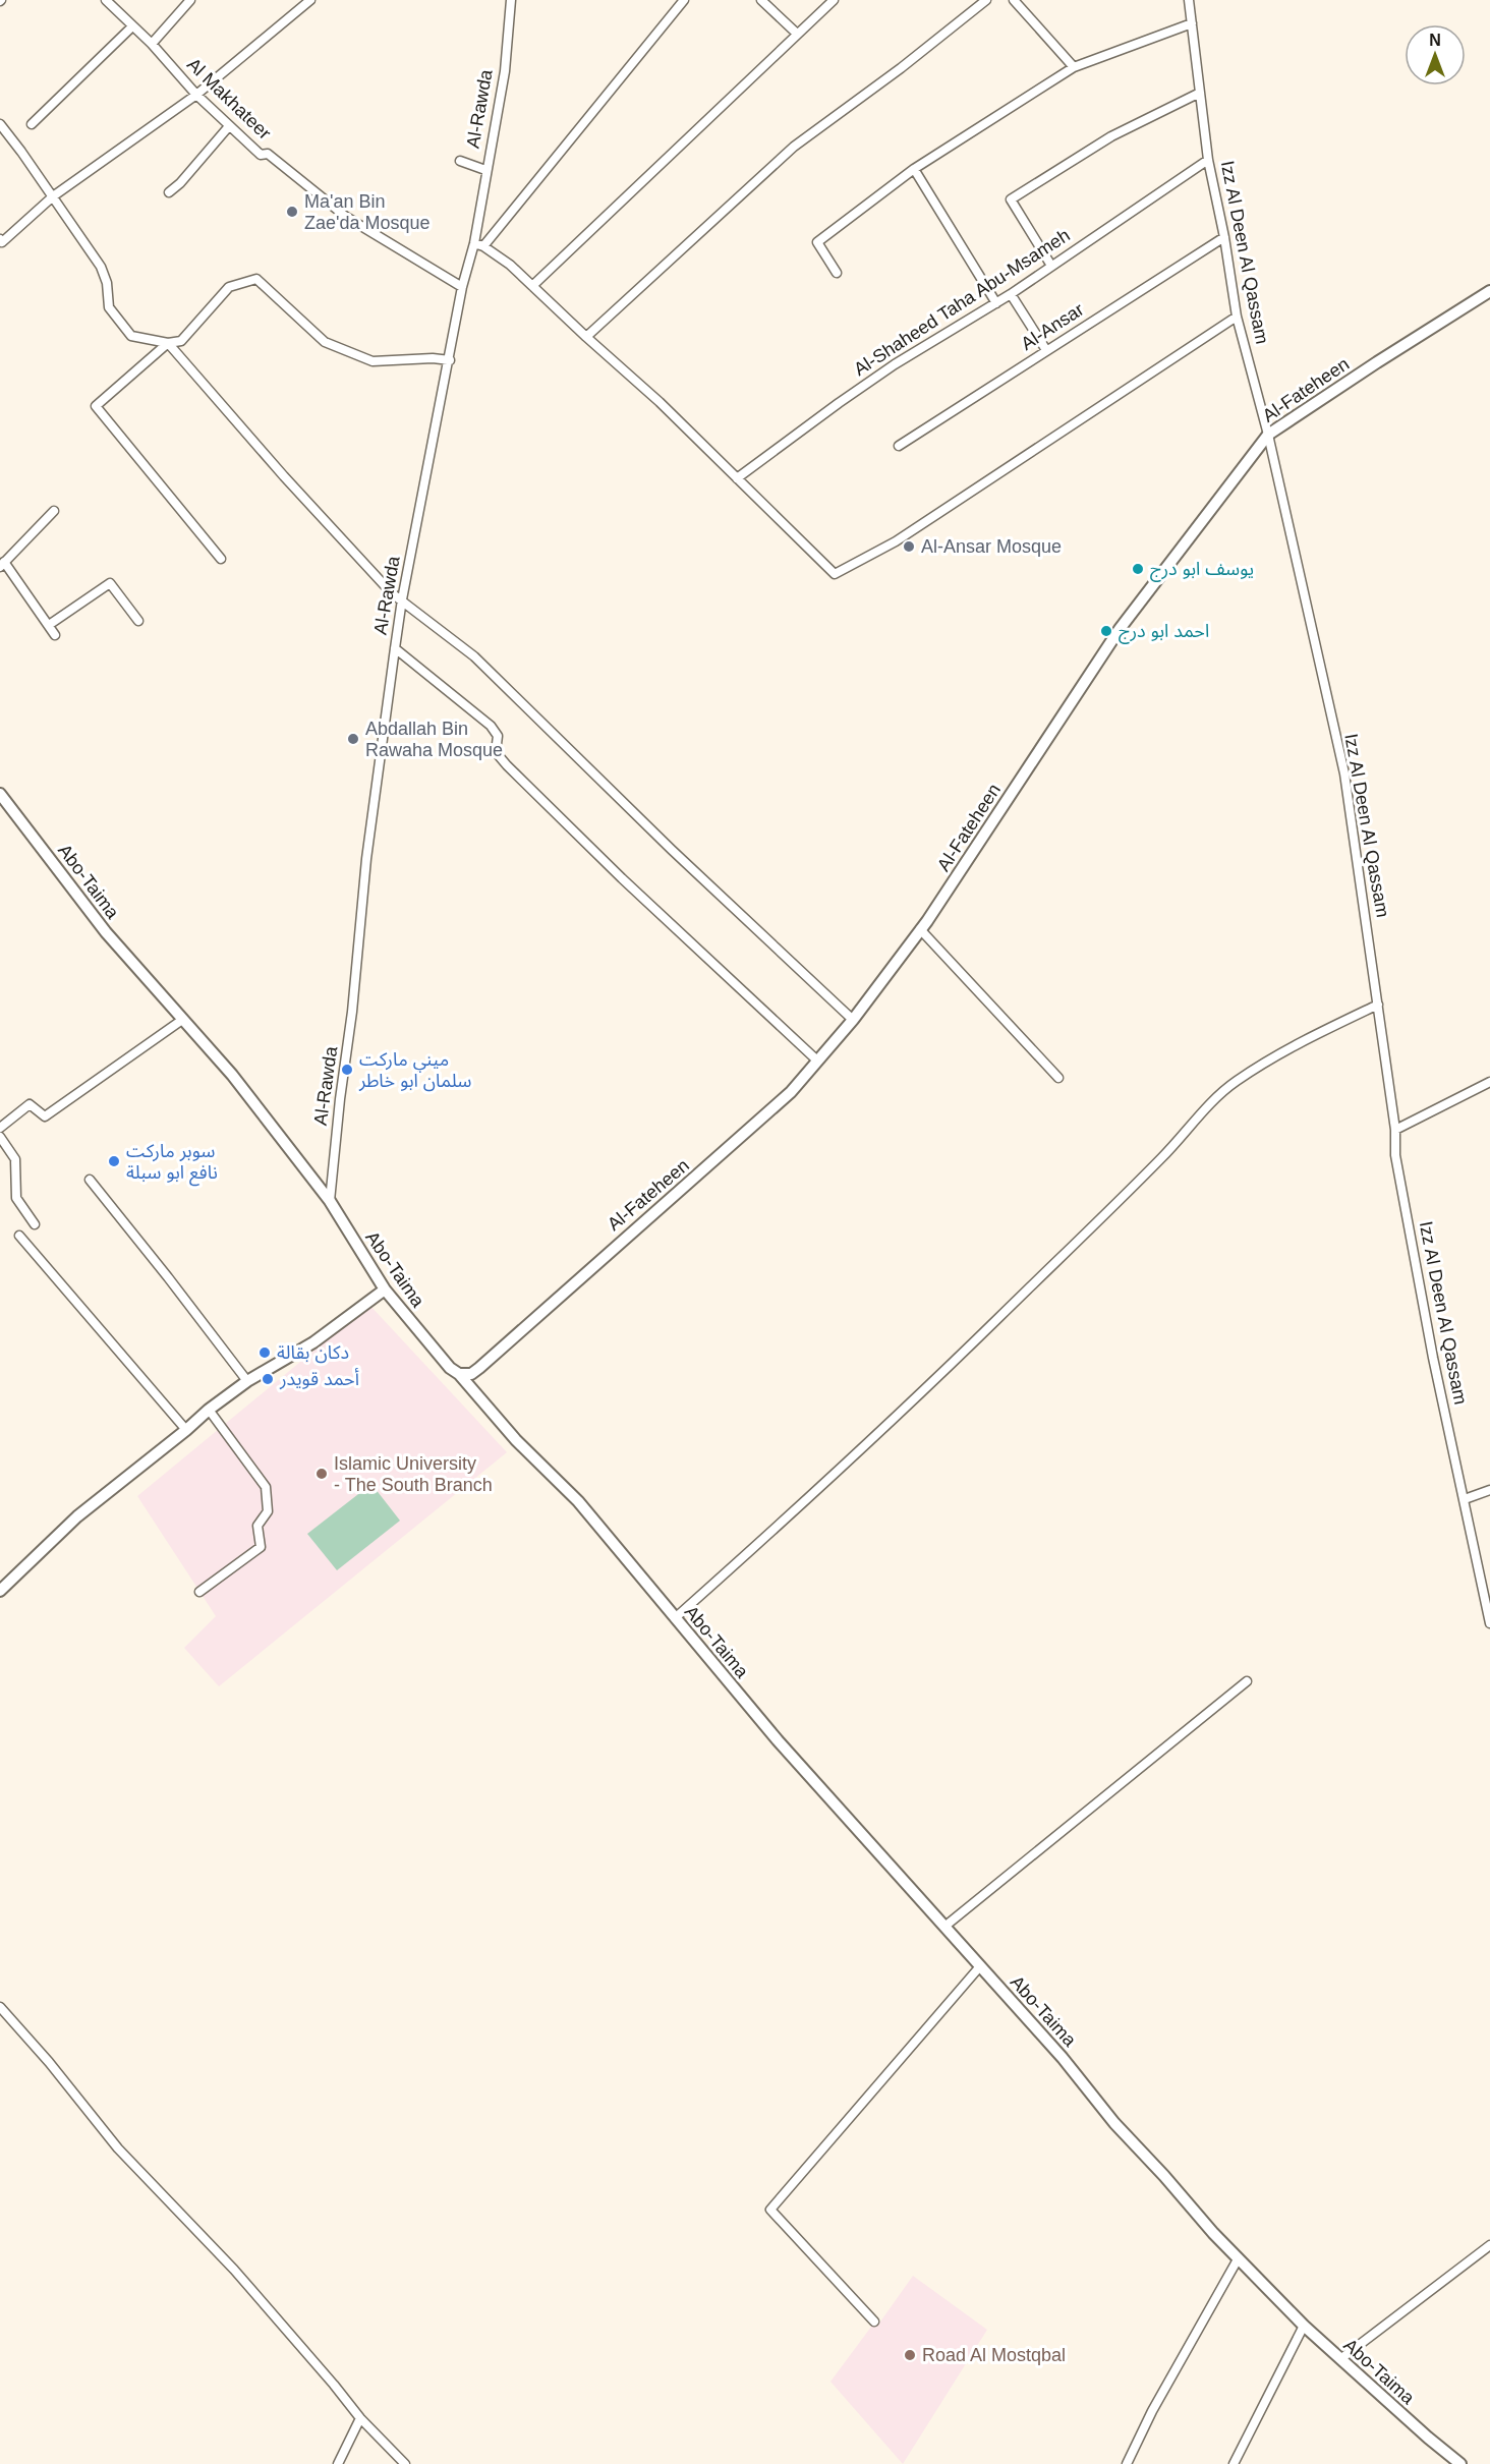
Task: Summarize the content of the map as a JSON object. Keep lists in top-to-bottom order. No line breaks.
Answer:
{"streets":{"street":["Al Makhateer","Al-Rawda","Izz Al Deen Al Qassam","Al-Shaheed Taha Abu-Msameh","Al-Ansar","Al-Fateheen","Abo-Taima"]},"crossings":[["Al Makhateer","Al-Rawda"],["Al-Rawda","Abo-Taima"],["Izz Al Deen Al Qassam","Al-Shaheed Taha Abu-Msameh"],["Izz Al Deen Al Qassam","Al-Ansar"],["Izz Al Deen Al Qassam","Al-Fateheen"],["Al-Fateheen","Abo-Taima"]],"places":["Ma'an Bin Zae'da Mosque","Al-Ansar Mosque","يوسف ابو درج","احمد ابو درج","Abdallah Bin Rawaha Mosque","ميني ماركت سلمان ابو خاطر","سوبر ماركت نافع ابو سبلة","دكان بقالة","أحمد قويدر","Islamic University - The South Branch","Road Al Mostqbal"],"north":"top"}
